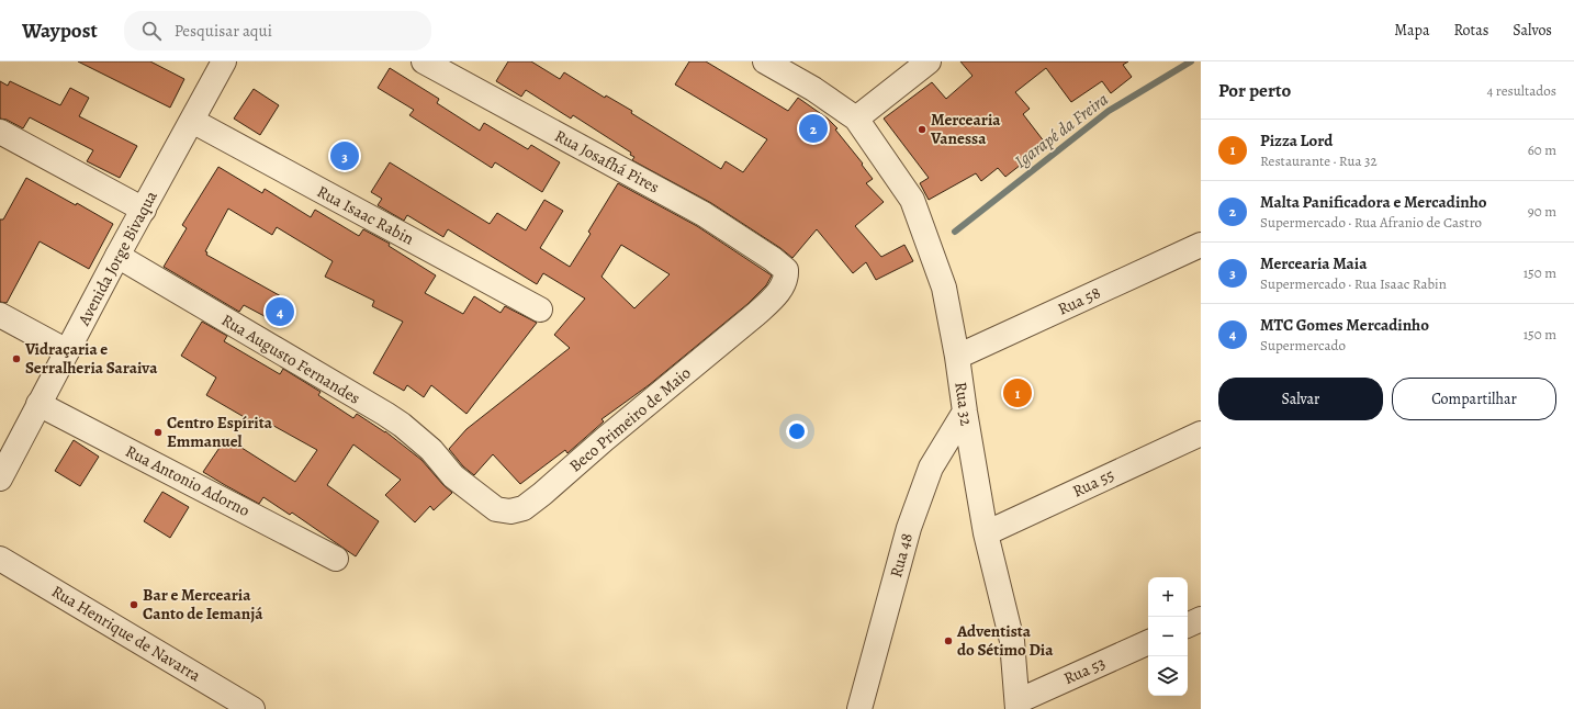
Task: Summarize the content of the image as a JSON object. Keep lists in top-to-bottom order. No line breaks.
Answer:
{"streets":{"street":["Rua Josafhá Pires","Rua Isaac Rabin","Avenida Jorge Bivaqua","Rua 58","Rua Augusto Fernandes","Rua 32","Beco Primeiro de Maio","Rua Antonio Adorno","Rua 55","Rua 48","Rua Henrique de Navarra","Rua 53"]},"crossings":[["Rua Josafhá Pires","Beco Primeiro de Maio"],["Rua Isaac Rabin","Avenida Jorge Bivaqua"],["Avenida Jorge Bivaqua","Rua Augusto Fernandes"],["Avenida Jorge Bivaqua","Rua Antonio Adorno"],["Rua 58","Rua 32"],["Rua Augusto Fernandes","Beco Primeiro de Maio"],["Rua 32","Rua 55"],["Rua 32","Rua 48"],["Rua 32","Rua 53"]],"water":["Igarapé da Freira"],"places":["Mercearia Vanessa","Vidraçaria e Serralheria Saraiva","Centro Espírita Emmanuel","Bar e Mercearia Canto de Iemanjá","Adventista do Sétimo Dia"],"page":{"header":"Waypost","search":"Pesquisar aqui","nav":["Mapa","Rotas","Salvos"],"heading":["Por perto","4 resultados"],"pins":["2","3","4","1"],"list":[{"mark":"1","name":"Pizza Lord","note":"Restaurante · Rua 32","value":"60 m"},{"mark":"2","name":"Malta Panificadora e Mercadinho","note":"Supermercado · Rua Afranio de Castro","value":"90 m"},{"mark":"3","name":"Mercearia Maia","note":"Supermercado · Rua Isaac Rabin","value":"150 m"},{"mark":"4","name":"MTC Gomes Mercadinho","note":"Supermercado","value":"150 m"}],"buttons":["Salvar","Compartilhar"],"map_buttons":["+","−"]}}
